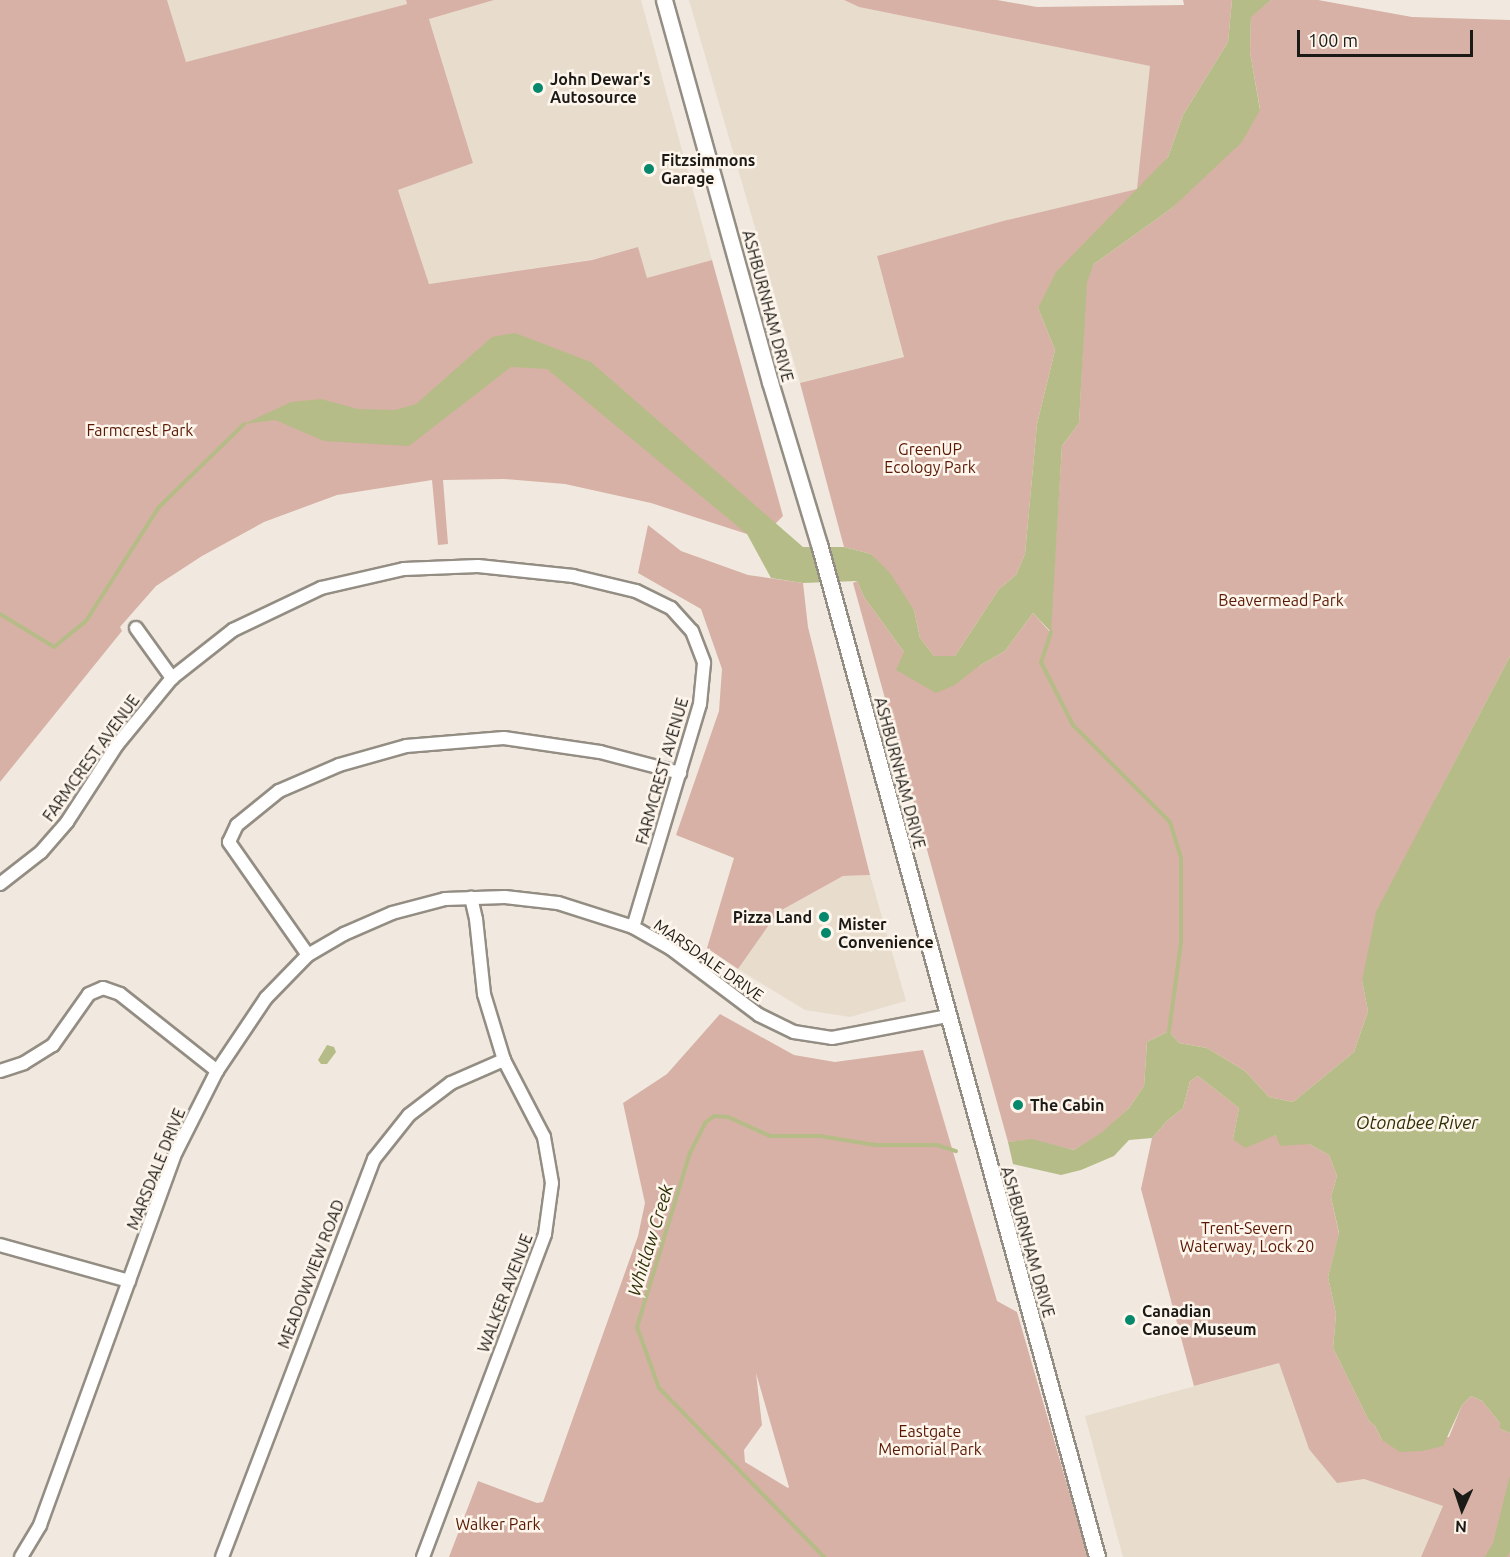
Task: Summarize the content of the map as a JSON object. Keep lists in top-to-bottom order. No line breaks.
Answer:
{"streets":{"main road":["ASHBURNHAM DRIVE"],"street":["FARMCREST AVENUE","MARSDALE DRIVE","MEADOWVIEW ROAD","WALKER AVENUE"]},"crossings":[["ASHBURNHAM DRIVE","MARSDALE DRIVE"],["FARMCREST AVENUE","MARSDALE DRIVE"],["MARSDALE DRIVE","WALKER AVENUE"],["MEADOWVIEW ROAD","WALKER AVENUE"]],"water":["Otonabee River","Whitlaw Creek"],"parks":["Farmcrest Park","GreenUP Ecology Park","Beavermead Park","Trent-Severn Waterway, Lock 20","Eastgate Memorial Park","Walker Park"],"places":["John Dewar's Autosource","Fitzsimmons Garage","Pizza Land","Mister Convenience","The Cabin","Canadian Canoe Museum"],"scale_bar":"100 m","north":"bottom"}
